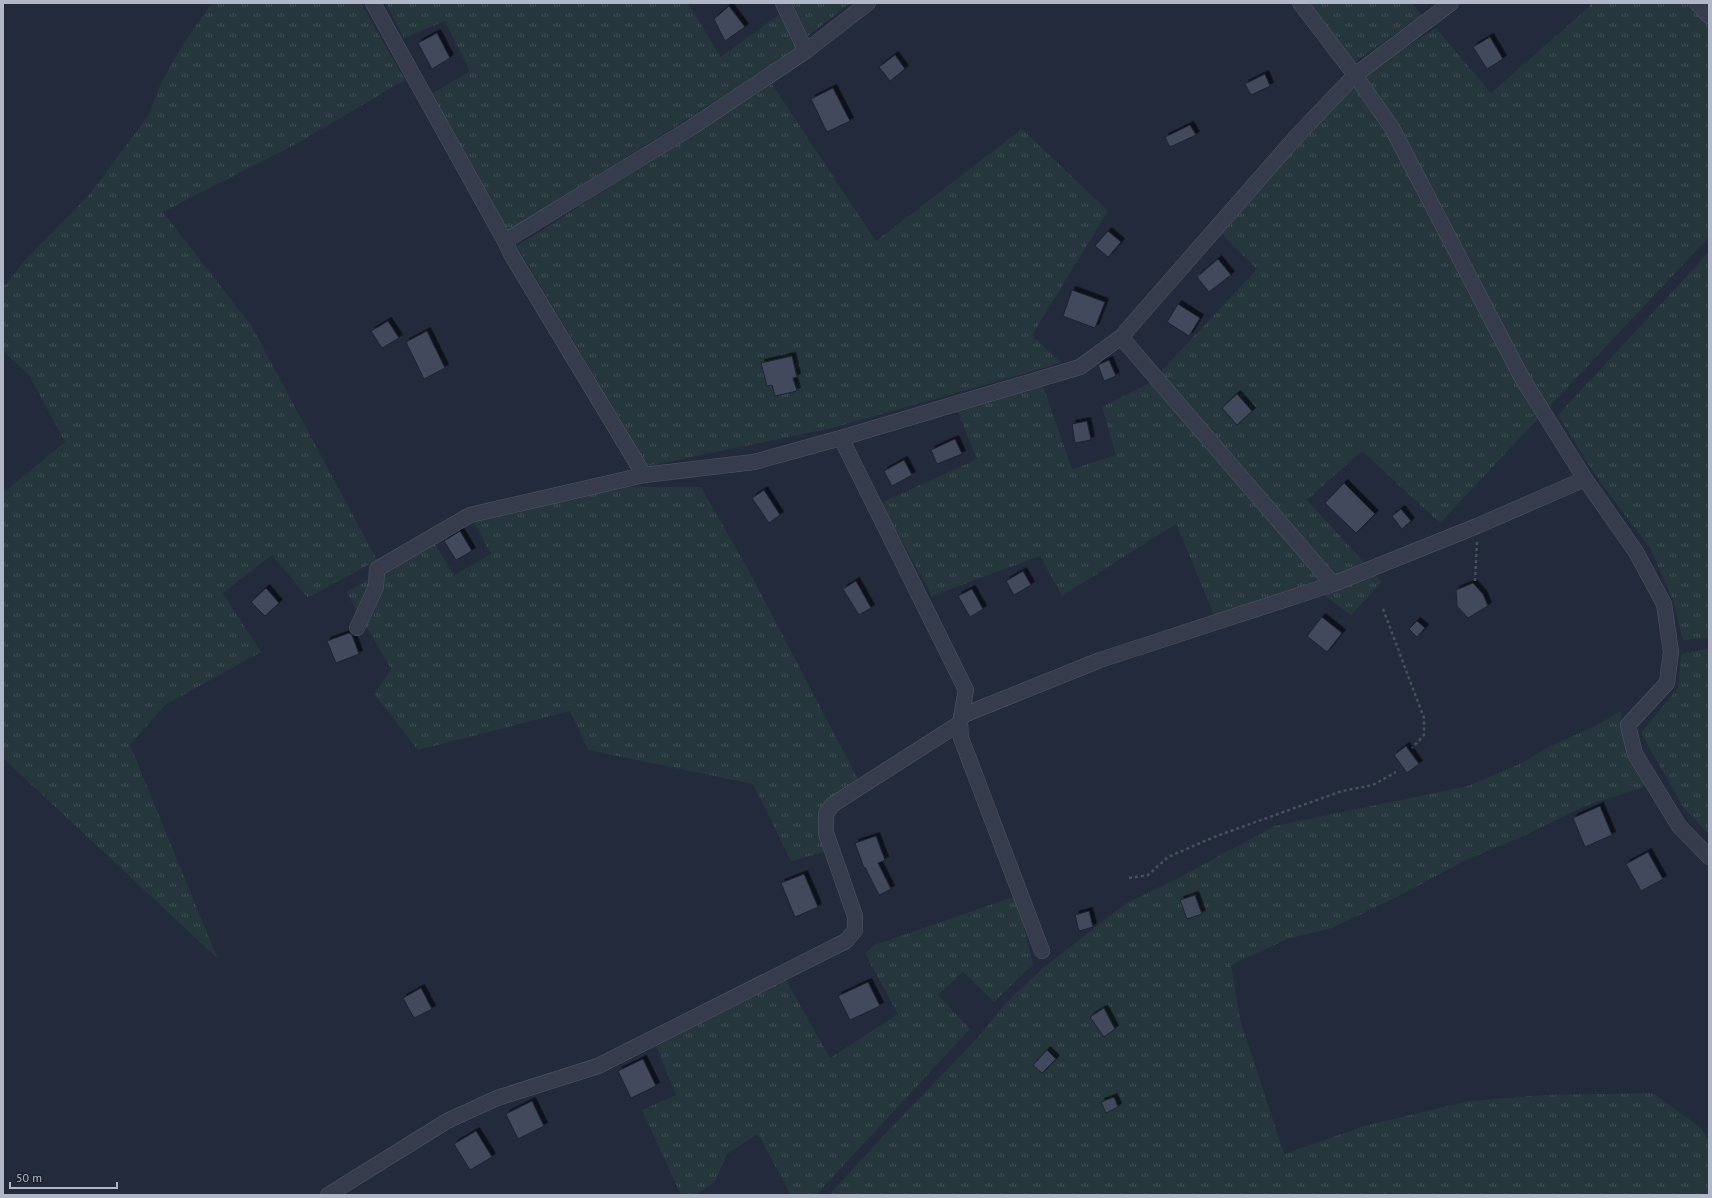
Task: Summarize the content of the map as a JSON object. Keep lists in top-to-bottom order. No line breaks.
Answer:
{"scale_bar":"50 m"}
